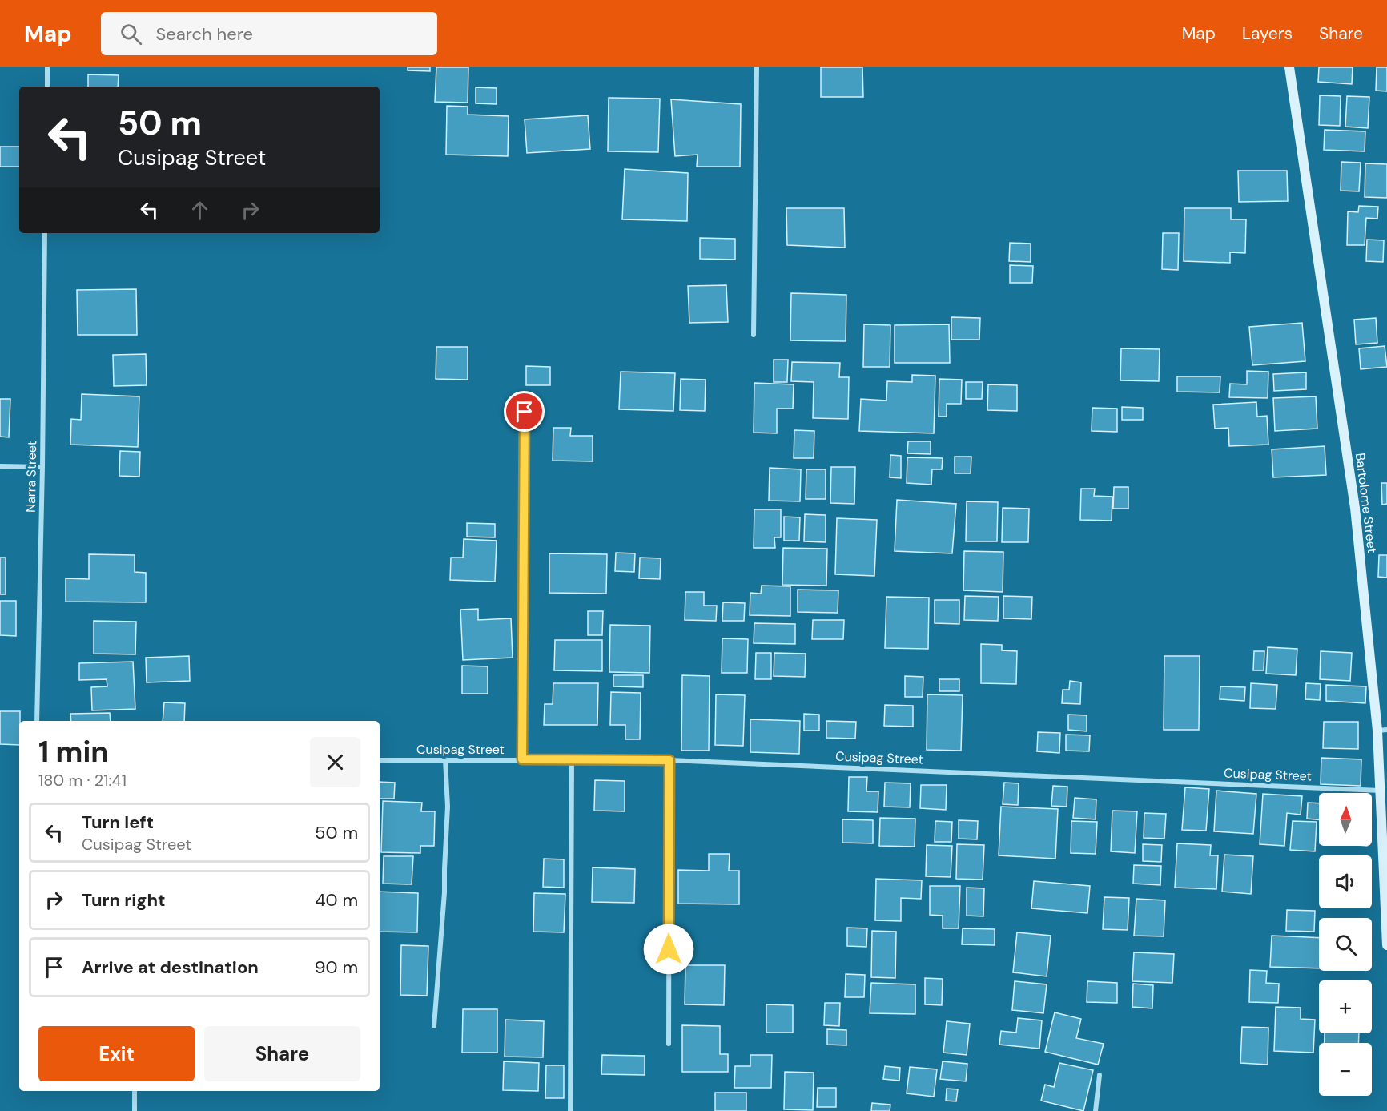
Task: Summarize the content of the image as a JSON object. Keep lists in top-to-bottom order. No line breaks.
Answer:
{"streets":{"street":["Narra Street","Bartolome Street","Cusipag Street"]},"crossings":[["Bartolome Street","Cusipag Street"]],"north":"top","page":{"header":"Map","search":"Search here","nav":["Map","Layers","Share"],"turn":["50 m","Cusipag Street"],"heading":["1 min","180 m · 21:41"],"map_buttons":["+","−"],"list":[{"name":"Turn left","note":"Cusipag Street","value":"50 m"},{"name":"Turn right","value":"40 m"},{"name":"Arrive at destination","value":"90 m"}],"buttons":["Exit","Share"]}}
